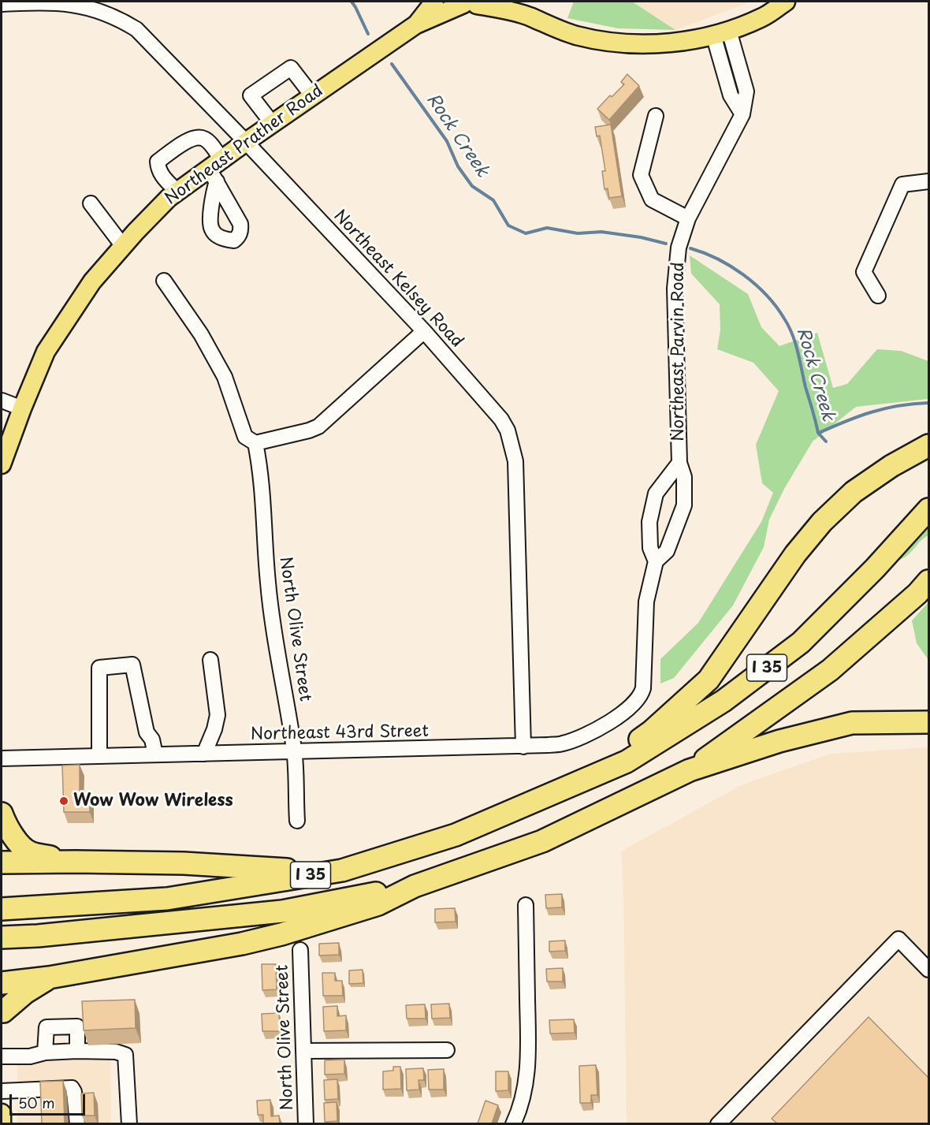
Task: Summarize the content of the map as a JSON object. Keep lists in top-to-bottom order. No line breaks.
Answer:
{"streets":{"highway":["I 35"],"main road":["Northeast Prather Road"],"street":["Northeast Kelsey Road","Northeast Parvin Road","North Olive Street","Northeast 43rd Street"]},"crossings":[["Northeast Prather Road","Northeast Kelsey Road"],["Northeast Kelsey Road","Northeast 43rd Street"],["Northeast Parvin Road","Northeast 43rd Street"],["North Olive Street","Northeast 43rd Street"]],"water":["Rock Creek"],"places":["Wow Wow Wireless"],"scale_bar":"50 m"}
